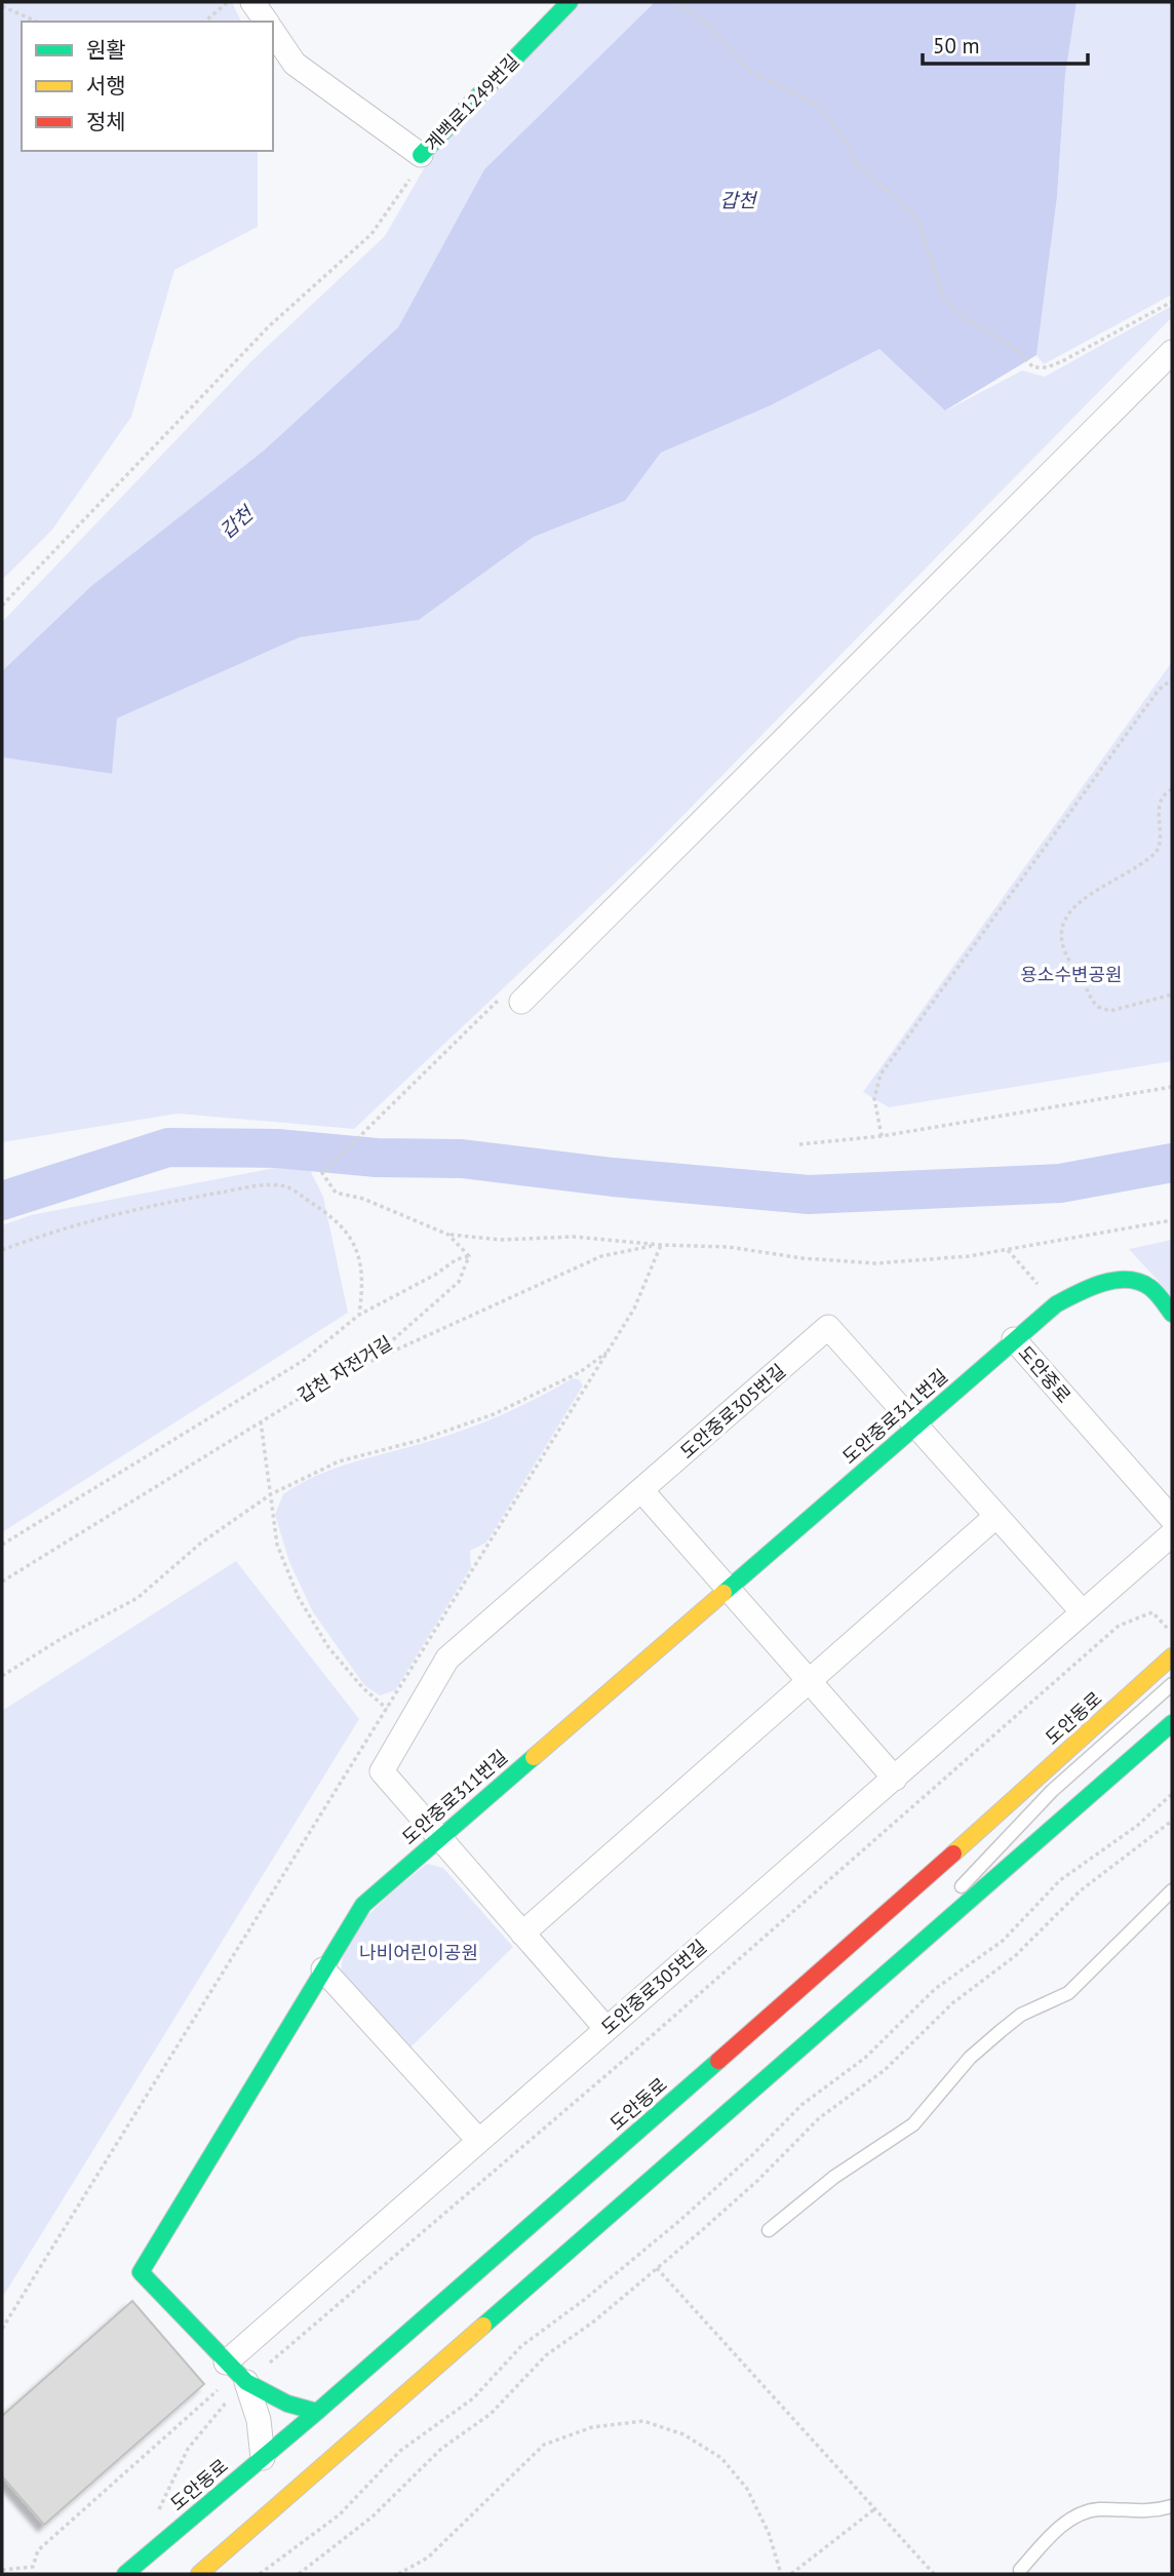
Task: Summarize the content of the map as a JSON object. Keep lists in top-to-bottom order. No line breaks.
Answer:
{"streets":{"main road":["계백로1249번길","도안중로","도안중로311번길","도안동로"],"street":["도안중로305번길"],"path":["갑천 자전거길"]},"crossings":[["도안중로","도안중로311번길"],["도안중로305번길","도안중로311번길"],["도안중로311번길","도안동로"]],"water":["갑천"],"parks":["용소수변공원","나비어린이공원"],"legend":["원활","서행","정체"],"scale_bar":"50 m"}
